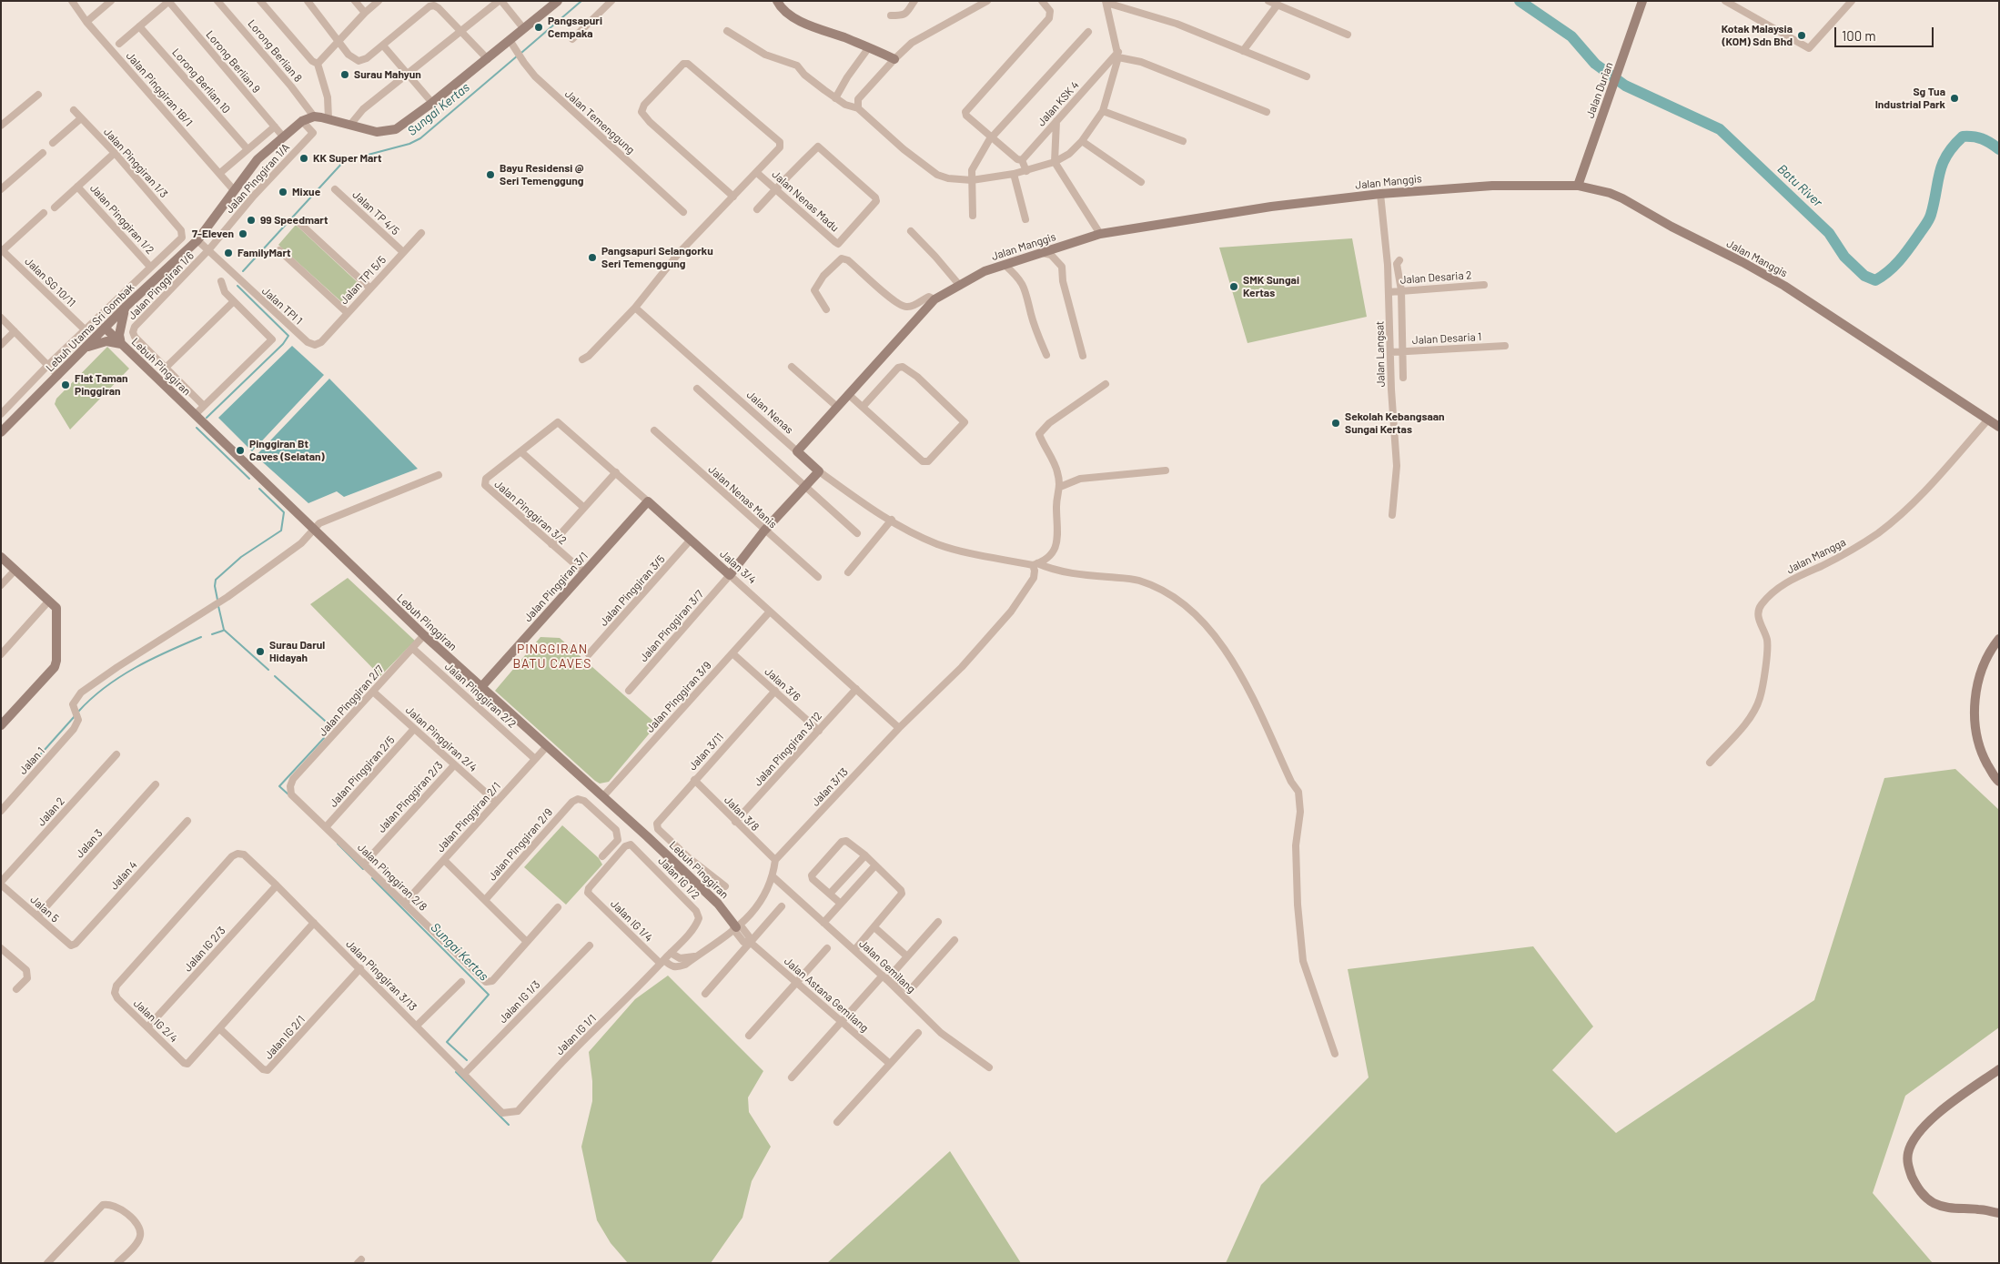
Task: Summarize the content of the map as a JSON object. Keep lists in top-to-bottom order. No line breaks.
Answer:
{"streets":{"street":["Lorong Berlian 8","Lorong Berlian 9","Lorong Berlian 10","Jalan Pinggiran 1B/1","Jalan Durian","Jalan KSK 4","Jalan Temenggung","Jalan Pinggiran 1/3","Jalan Pinggiran 1/A","Jalan Manggis","Jalan Nenas Madu","Jalan TP 4/5","Jalan Pinggiran 1/2","Jalan Desaria 2","Jalan TPI 5/5","Jalan SG 10/11","Jalan Pinggiran 1/6","Jalan TPI 1","Lebuh Utama Sri Gombak","Jalan Desaria 1","Jalan Langsat","Lebuh Pinggiran","Jalan Nenas","Jalan Nenas Manis","Jalan Pinggiran 3/2","Jalan Mangga","Jalan 3/4","Jalan Pinggiran 3/1","Jalan Pinggiran 3/5","Jalan Pinggiran 3/7","Jalan 3/6","Jalan Pinggiran 2/2","Jalan Pinggiran 3/9","Jalan Pinggiran 2/7","Jalan Pinggiran 2/4","Jalan Pinggiran 3/12","Jalan 3/11","Jalan 1","Jalan Pinggiran 2/5","Jalan 3/13","Jalan Pinggiran 2/3","Jalan 2","Jalan 3/8","Jalan Pinggiran 2/1","Jalan 3","Jalan Pinggiran 2/9","Jalan 4","Jalan Pinggiran 2/8","Jalan IG 1/2","Jalan 5","Jalan IG 1/4","Jalan IG 2/3","Jalan Gemilang","Jalan Pinggiran 3/13","Jalan Astana Gemilang","Jalan IG 1/3","Jalan IG 2/4","Jalan IG 1/1","Jalan IG 2/1"]},"crossings":[["Lorong Berlian 8","Lebuh Utama Sri Gombak"],["Lorong Berlian 9","Lebuh Utama Sri Gombak"],["Jalan Pinggiran 1B/1","Lebuh Utama Sri Gombak"],["Jalan Durian","Jalan Manggis"],["Jalan Pinggiran 1/3","Jalan Pinggiran 1/2"],["Jalan Pinggiran 1/A","Jalan Pinggiran 1/6"],["Jalan Pinggiran 1/A","Jalan TPI 1"],["Jalan Pinggiran 1/A","Lebuh Utama Sri Gombak"],["Jalan Manggis","Jalan Langsat"],["Jalan Manggis","Jalan Nenas"],["Jalan Manggis","Jalan Mangga"],["Jalan TP 4/5","Jalan TPI 5/5"],["Jalan Desaria 2","Jalan Langsat"],["Jalan TPI 5/5","Jalan TPI 1"],["Jalan Pinggiran 1/6","Jalan TPI 1"],["Jalan TPI 1","Lebuh Utama Sri Gombak"],["Lebuh Utama Sri Gombak","Lebuh Pinggiran"],["Jalan Desaria 1","Jalan Langsat"],["Lebuh Pinggiran","Jalan Pinggiran 3/1"],["Lebuh Pinggiran","Jalan Pinggiran 3/9"],["Lebuh Pinggiran","Jalan Pinggiran 2/7"],["Lebuh Pinggiran","Jalan 1"],["Lebuh Pinggiran","Jalan Pinggiran 2/1"],["Lebuh Pinggiran","Jalan Astana Gemilang"],["Jalan Nenas","Jalan 3/13"],["Jalan Pinggiran 3/2","Jalan 3/4"],["Jalan Pinggiran 3/2","Jalan Pinggiran 3/1"],["Jalan 3/4","Jalan Pinggiran 3/1"],["Jalan 3/4","Jalan Pinggiran 3/5"],["Jalan 3/4","Jalan Pinggiran 3/7"],["Jalan 3/4","Jalan Pinggiran 3/9"],["Jalan 3/4","Jalan Pinggiran 3/12"],["Jalan 3/4","Jalan 3/13"],["Jalan 3/6","Jalan Pinggiran 3/9"],["Jalan 3/6","Jalan Pinggiran 3/12"],["Jalan 3/6","Jalan 3/11"],["Jalan Pinggiran 2/2","Jalan Pinggiran 2/7"],["Jalan Pinggiran 2/2","Jalan Pinggiran 2/1"],["Jalan Pinggiran 2/7","Jalan Pinggiran 2/4"],["Jalan Pinggiran 2/7","Jalan Pinggiran 2/8"],["Jalan Pinggiran 2/4","Jalan Pinggiran 2/5"],["Jalan Pinggiran 2/4","Jalan Pinggiran 2/3"],["Jalan Pinggiran 2/4","Jalan Pinggiran 2/1"],["Jalan Pinggiran 3/12","Jalan 3/8"],["Jalan 3/11","Jalan 3/8"],["Jalan Pinggiran 2/5","Jalan Pinggiran 2/8"],["Jalan 3/13","Jalan 3/8"],["Jalan Pinggiran 2/3","Jalan Pinggiran 2/8"],["Jalan 2","Jalan 5"],["Jalan Pinggiran 2/1","Jalan Pinggiran 2/8"],["Jalan 3","Jalan 5"],["Jalan 4","Jalan 5"],["Jalan IG 1/2","Jalan IG 1/4"],["Jalan IG 1/2","Jalan IG 1/1"],["Jalan IG 1/4","Jalan IG 1/1"],["Jalan IG 2/3","Jalan Pinggiran 3/13"],["Jalan IG 2/3","Jalan IG 2/4"],["Jalan Pinggiran 3/13","Jalan IG 1/3"],["Jalan Pinggiran 3/13","Jalan IG 2/4"],["Jalan Pinggiran 3/13","Jalan IG 1/1"],["Jalan Pinggiran 3/13","Jalan IG 2/1"],["Jalan IG 2/4","Jalan IG 2/1"]],"districts":["PINGGIRAN BATU CAVES"],"water":["Sungai Kertas","Batu River"],"places":["Pangsapuri Cempaka","Kotak Malaysia (KOM) Sdn Bhd","Surau Mahyun","Sg Tua Industrial Park","KK Super Mart","Bayu Residensi @ Seri Temenggung","Mixue","99 Speedmart","7-Eleven","FamilyMart","Pangsapuri Selangorku Seri Temenggung","SMK Sungai Kertas","Flat Taman Pinggiran","Sekolah Kebangsaan Sungai Kertas","Pinggiran Bt Caves (Selatan)","Surau Darul Hidayah"],"scale_bar":"100 m"}
